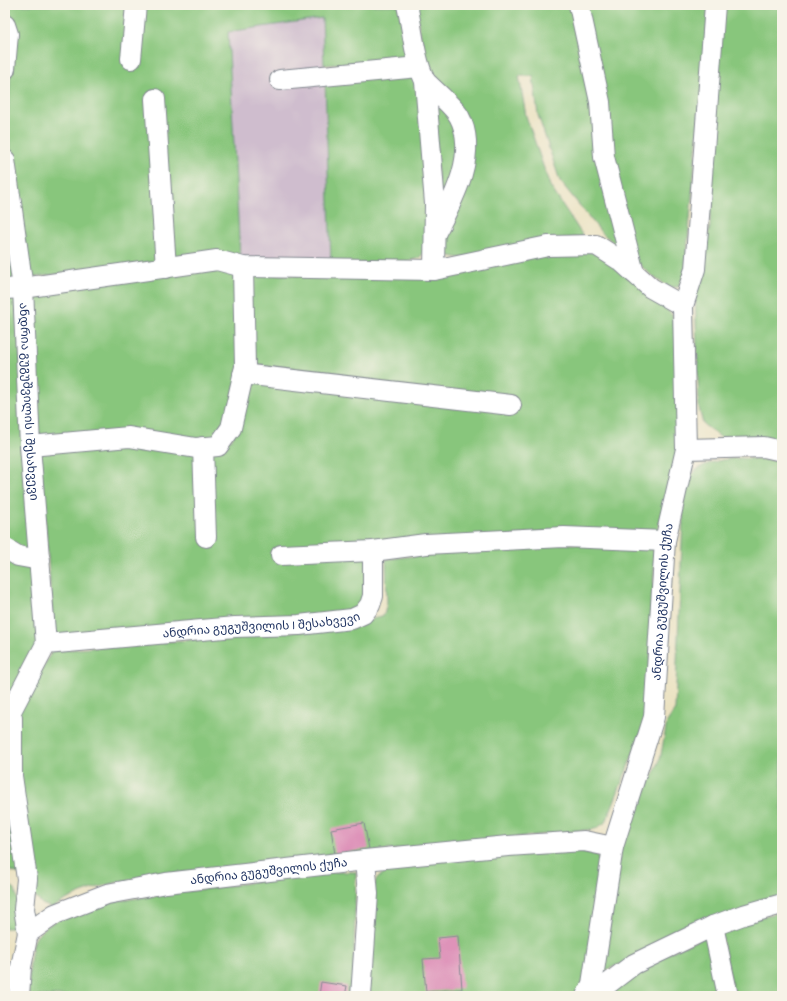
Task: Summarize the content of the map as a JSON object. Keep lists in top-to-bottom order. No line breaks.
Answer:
{"streets":{"street":["ანდრია გუგუშვილის I შესახვევი","ანდრია გუგუშვილის ქუჩა"]}}
